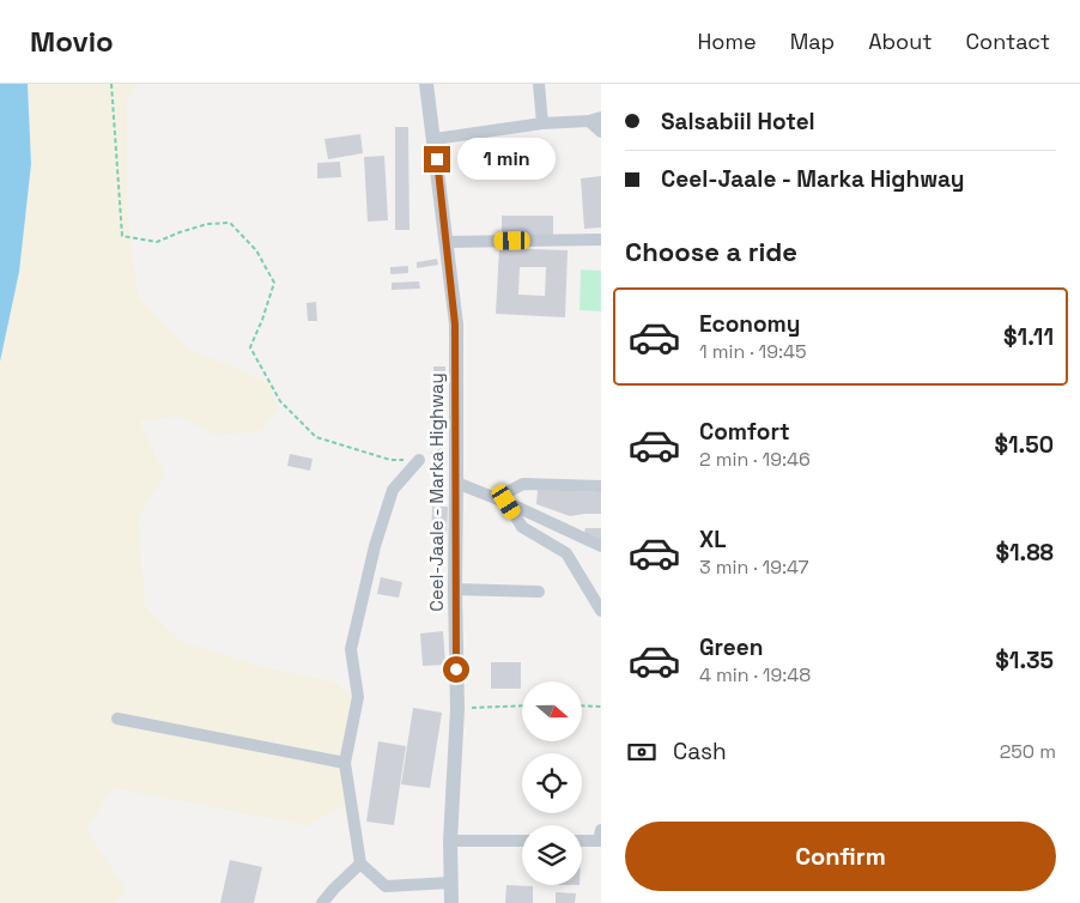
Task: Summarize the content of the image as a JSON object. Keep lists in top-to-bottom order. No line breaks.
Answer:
{"streets":{"street":["Ceel-Jaale - Marka Highway"]},"north":"right","page":{"header":"Movio","nav":["Home","Map","About","Contact"],"banner":["Salsabiil Hotel","Ceel-Jaale - Marka Highway"],"bubble":"1 min","heading":"Choose a ride","list":[{"name":"Economy","note":"1 min · 19:45","value":"$1.11"},{"name":"Comfort","note":"2 min · 19:46","value":"$1.50"},{"name":"XL","note":"3 min · 19:47","value":"$1.88"},{"name":"Green","note":"4 min · 19:48","value":"$1.35"}],"pay":["Cash","250 m"],"buttons":"Confirm"}}
